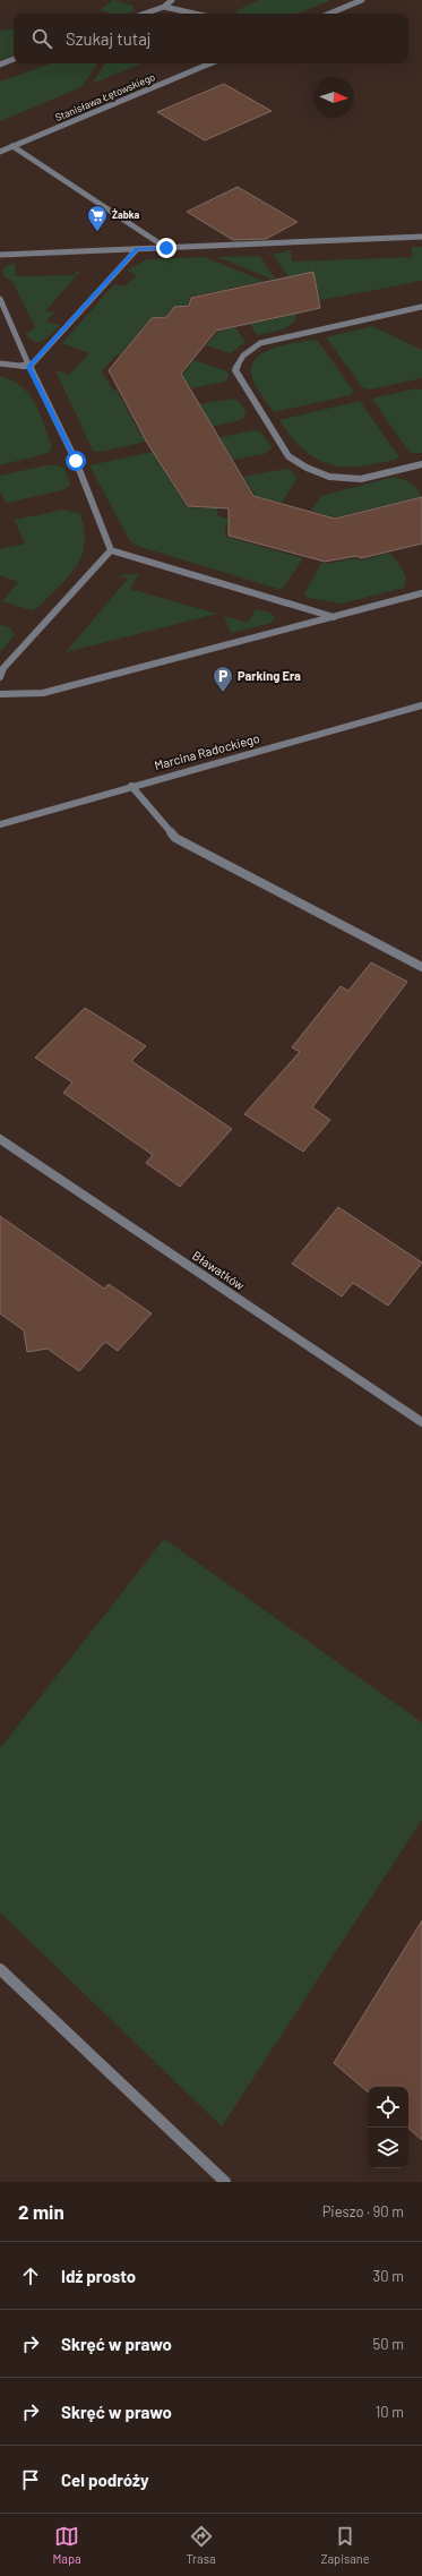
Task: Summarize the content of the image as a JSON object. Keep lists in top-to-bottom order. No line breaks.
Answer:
{"streets":{"street":["Stanisława Łętowskiego","Marcina Radockiego","Bławatków"]},"places":{"supermarket":["Żabka"],"parking":["Parking Era"]},"north":"right","page":{"search":"Szukaj tutaj","heading":["2 min","Pieszo · 90 m"],"list":[["Idź prosto","30 m"],["Skręć w prawo","50 m"],["Skręć w prawo","10 m"],"Cel podróży"],"nav":["Mapa","Trasa","Zapisane"]}}
